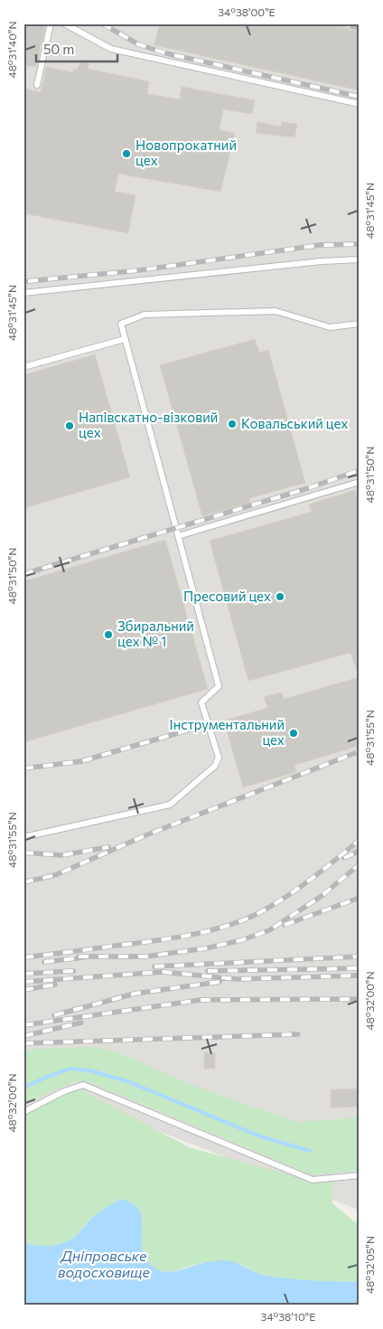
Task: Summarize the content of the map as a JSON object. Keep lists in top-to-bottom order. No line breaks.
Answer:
{"water":["Дніпровське водосховище"],"places":["Новопрокатний цех","Ковальський цех","Напівскатно-візковий цех","Пресовий цех","Збиральний цех № 1","Інструментальний цех"],"scale_bar":"50 m","coordinates":["34°38'00\"E","48°31'40\"N","48°31'45\"N","48°31'50\"N","48°31'55\"N","48°32'00\"N","48°32'05\"N","34°38'10\"E"]}
